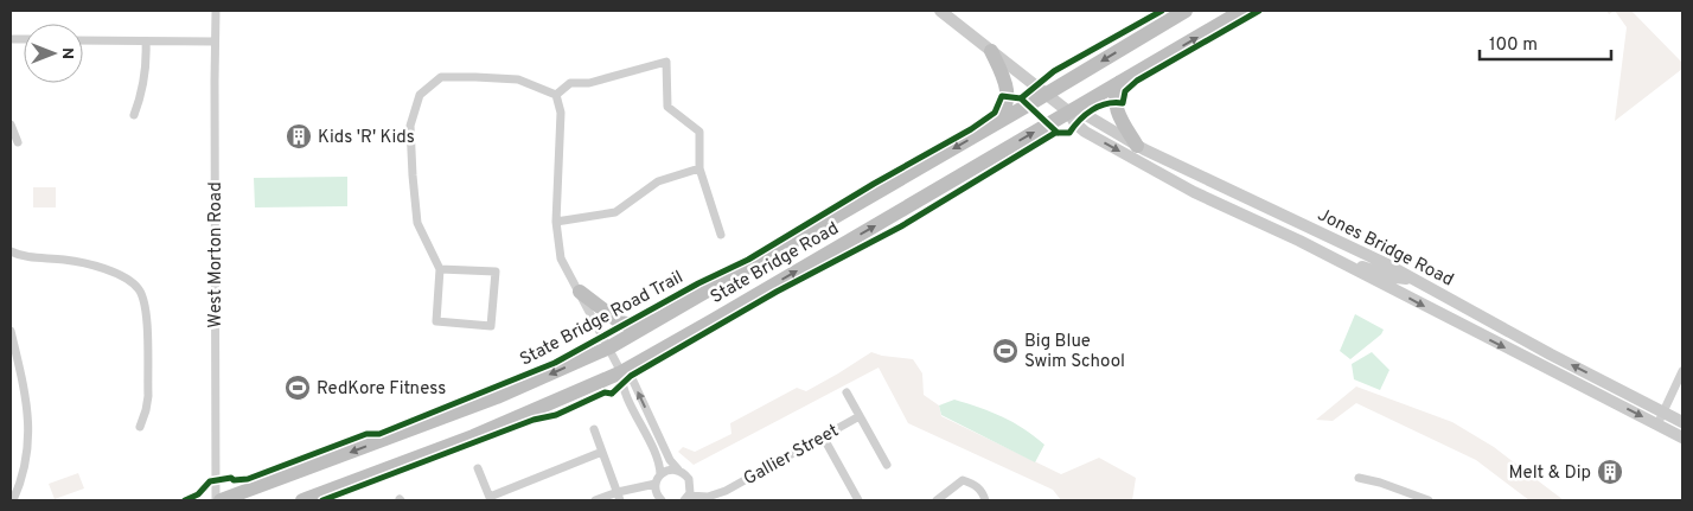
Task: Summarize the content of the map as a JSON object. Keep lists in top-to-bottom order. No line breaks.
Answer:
{"streets":{"highway":["State Bridge Road"],"main road":["Jones Bridge Road"],"street":["West Morton Road","Gallier Street"],"cycle path":["State Bridge Road Trail"]},"crossings":[["Jones Bridge Road","State Bridge Road"],["West Morton Road","State Bridge Road"],["State Bridge Road","Gallier Street"]],"places":{"building":["Kids 'R' Kids","Melt & Dip"],"sports":["Big Blue Swim School","RedKore Fitness"]},"scale_bar":"100 m","north":"right"}
